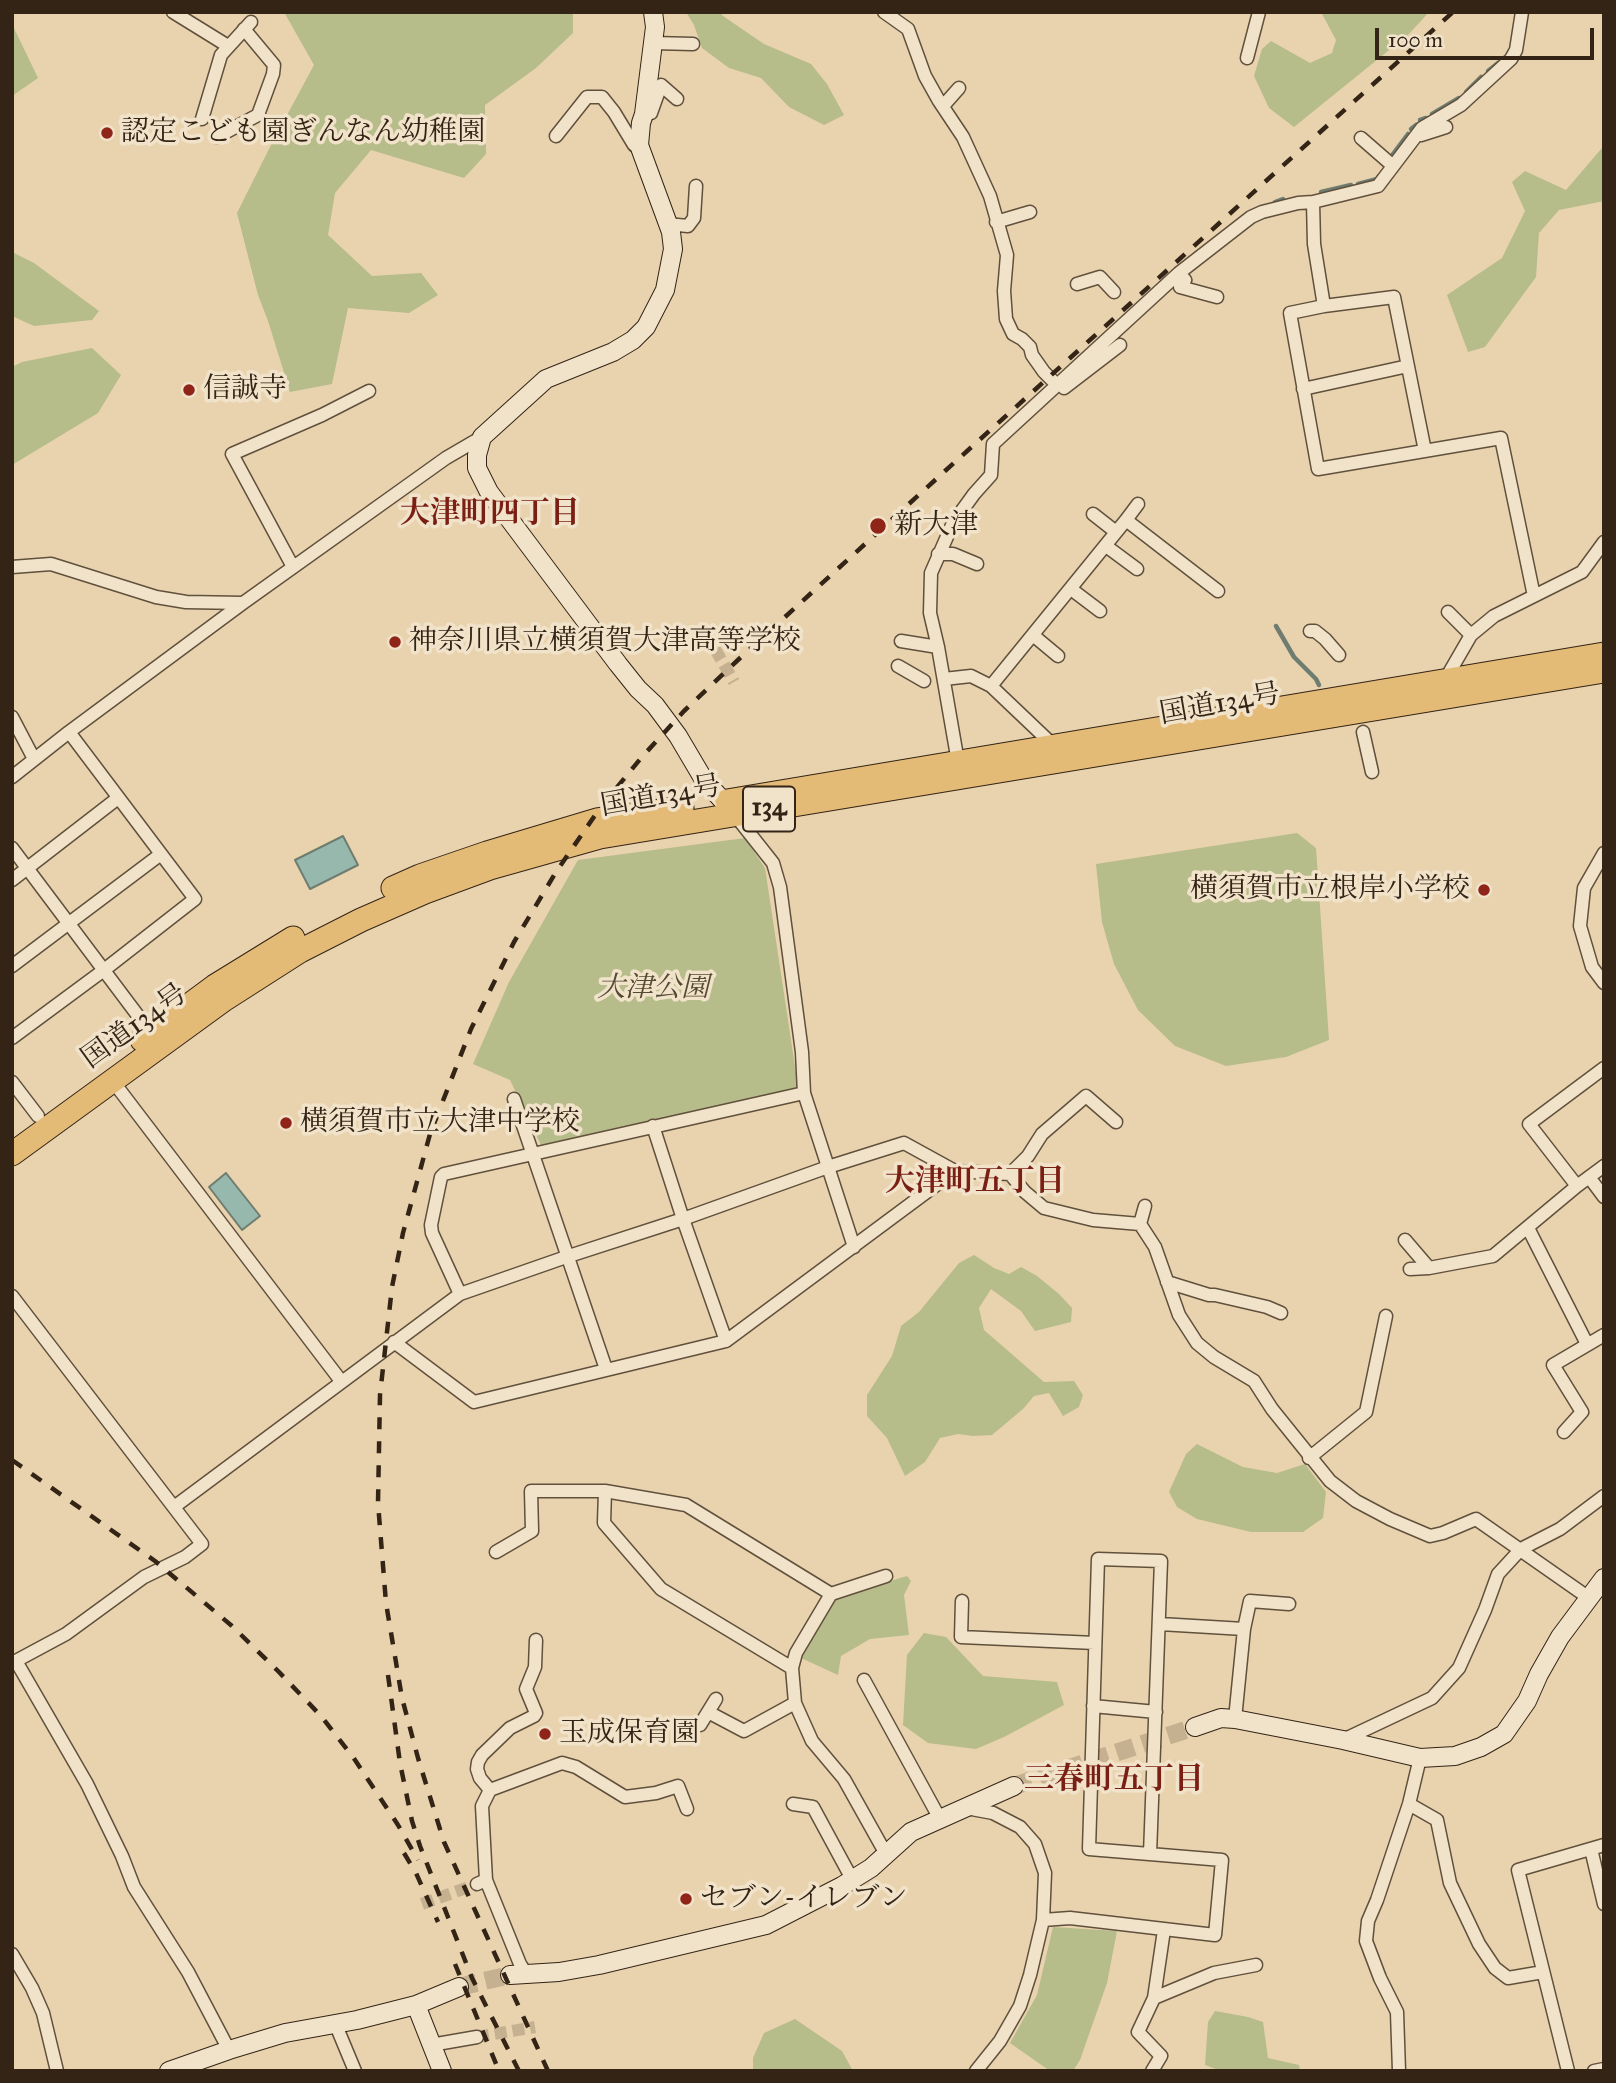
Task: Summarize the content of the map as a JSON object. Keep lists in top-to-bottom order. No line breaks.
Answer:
{"streets":{"highway":["国道134号","134"]},"districts":["大津町四丁目","大津町五丁目","三春町五丁目"],"parks":["大津公園"],"places":["認定こども園ぎんなん幼稚園","信誠寺","新大津","神奈川県立横須賀大津高等学校","横須賀市立根岸小学校","横須賀市立大津中学校","玉成保育園","セブン-イレブン"],"scale_bar":"100 m"}
